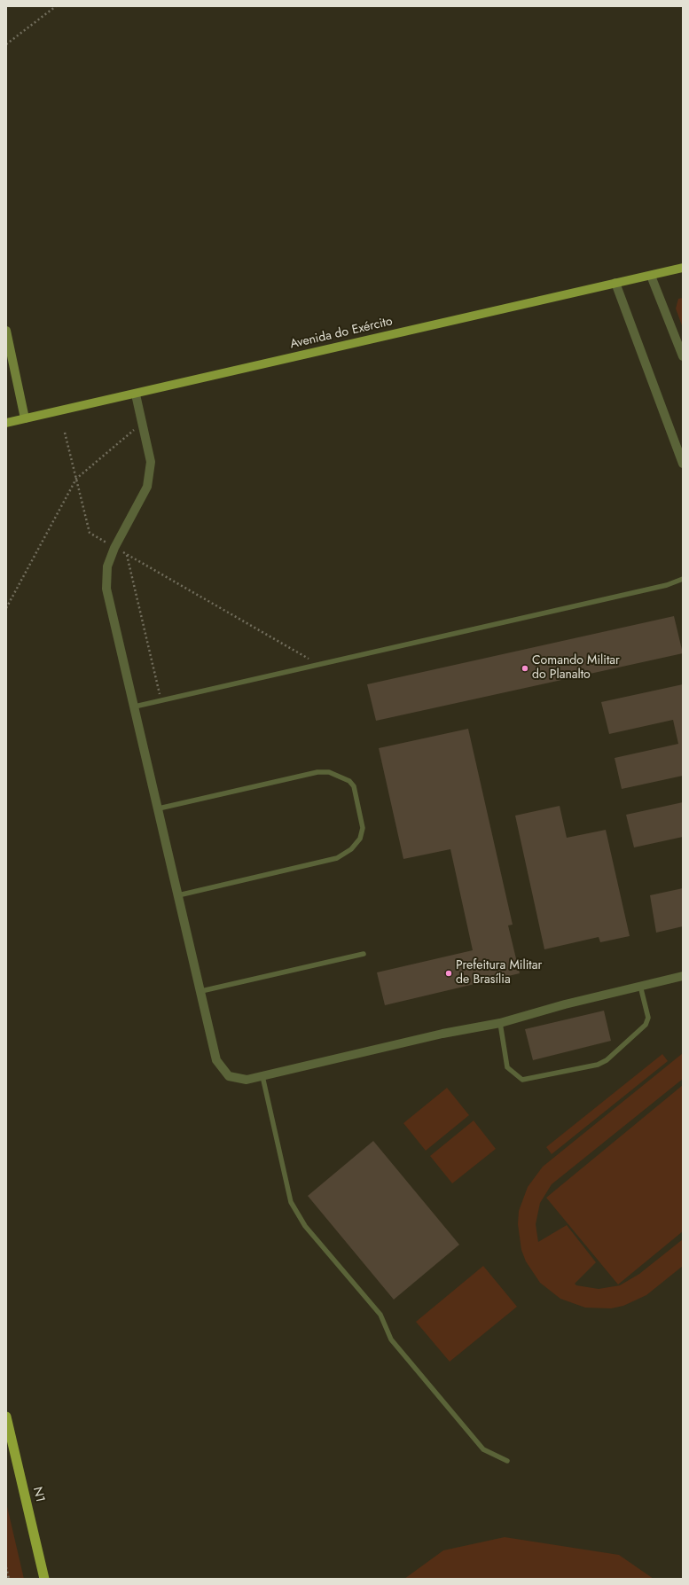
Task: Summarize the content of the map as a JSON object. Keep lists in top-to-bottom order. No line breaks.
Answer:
{"streets":{"highway":["N1"],"main road":["Avenida do Exército"]},"places":["Comando Militar do Planalto","Prefeitura Militar de Brasília"]}
